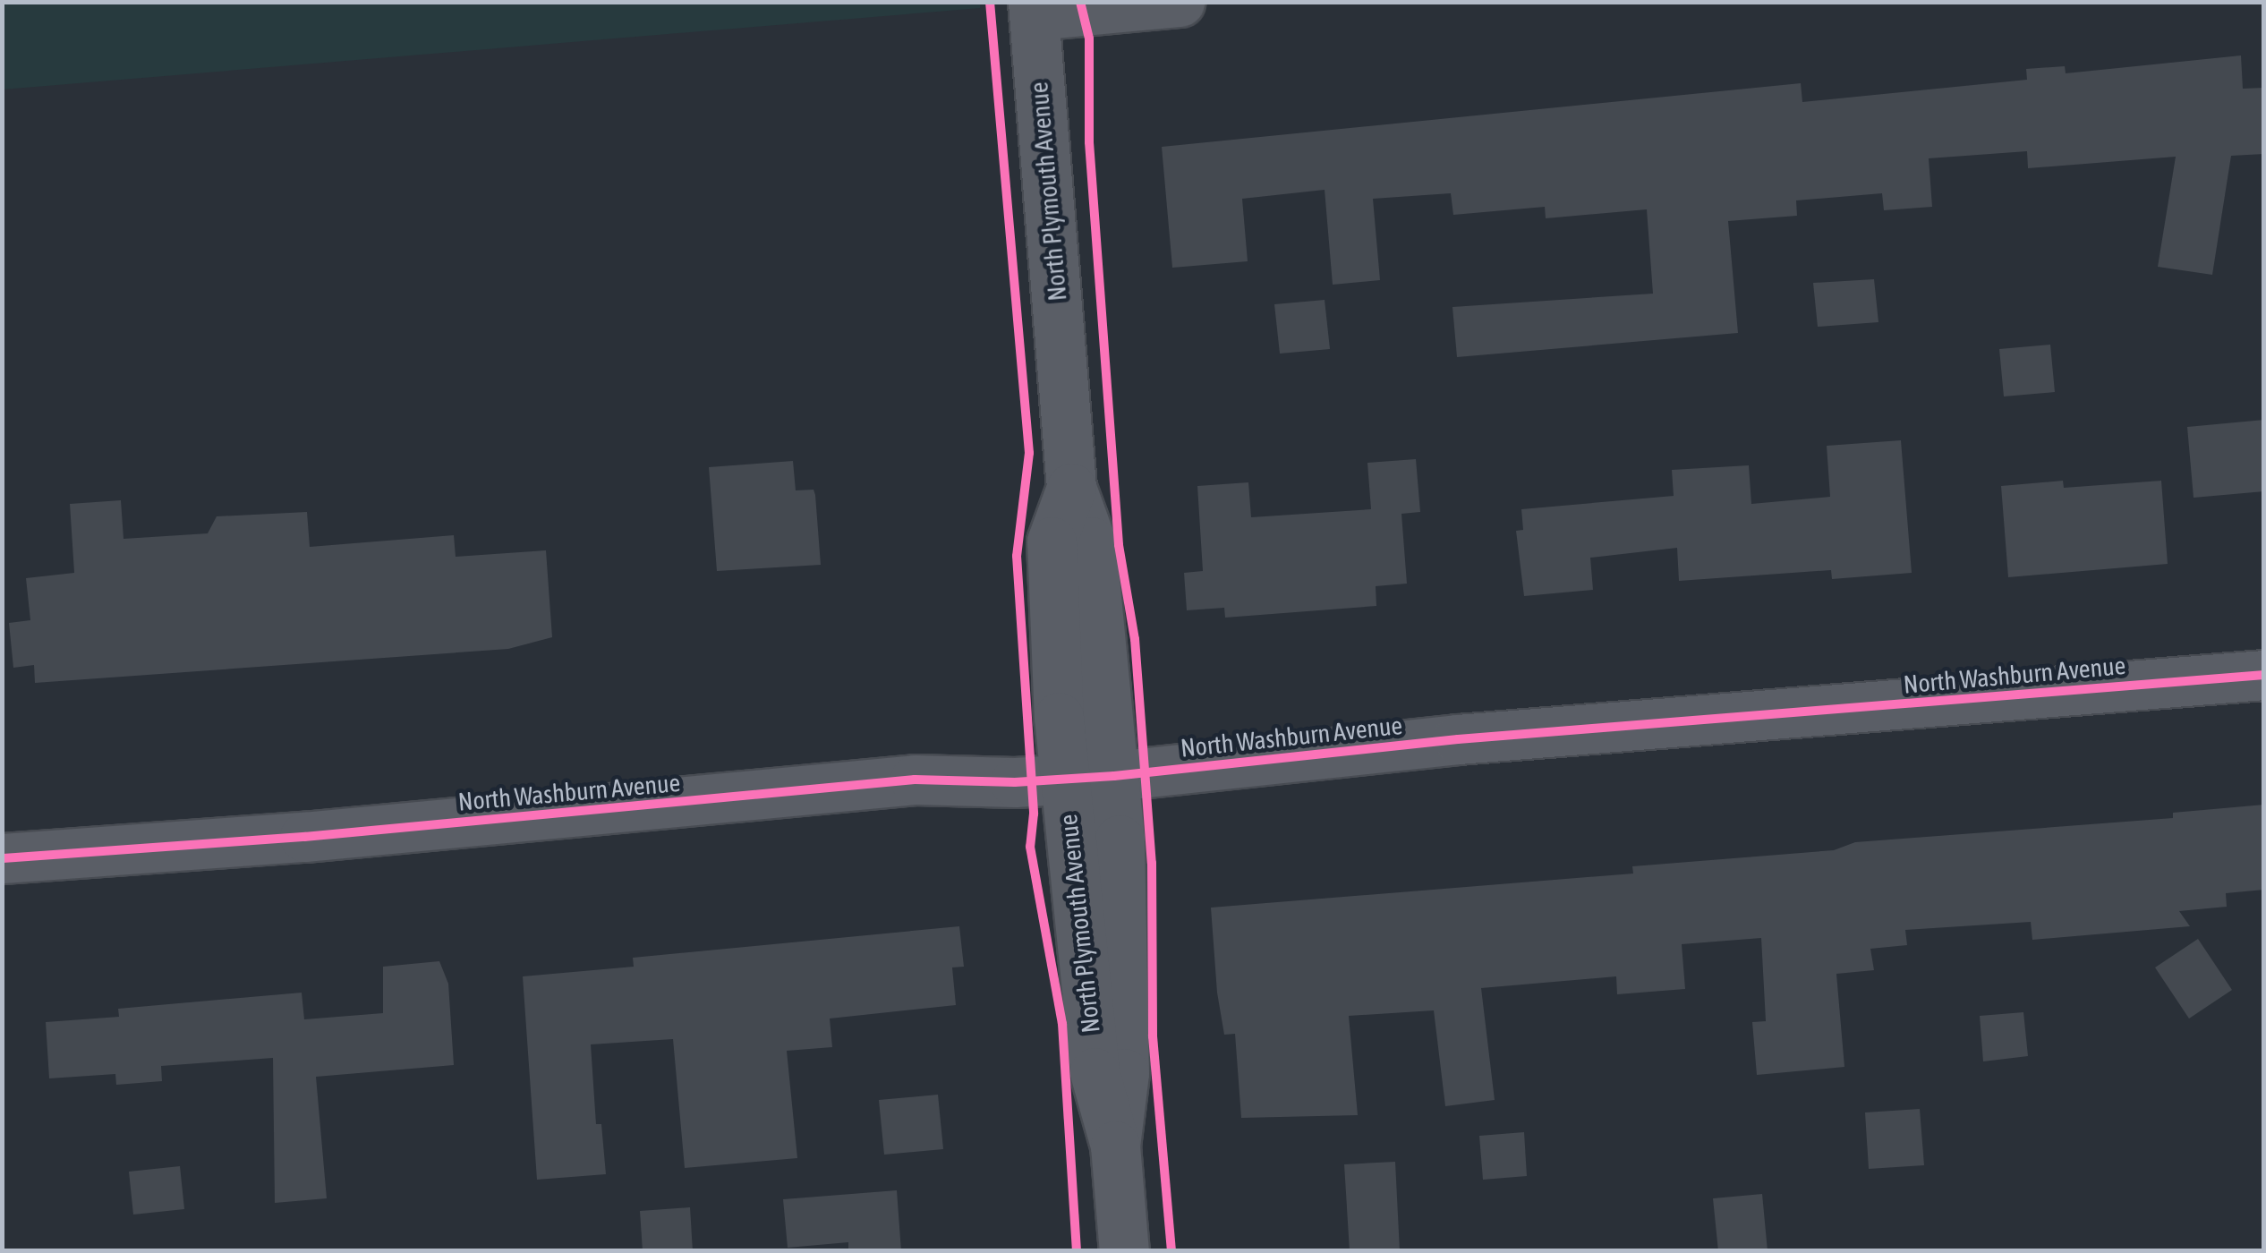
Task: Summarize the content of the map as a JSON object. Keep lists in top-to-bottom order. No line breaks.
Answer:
{"streets":{"street":["North Plymouth Avenue","North Washburn Avenue"]},"crossings":[["North Plymouth Avenue","North Washburn Avenue"]]}
